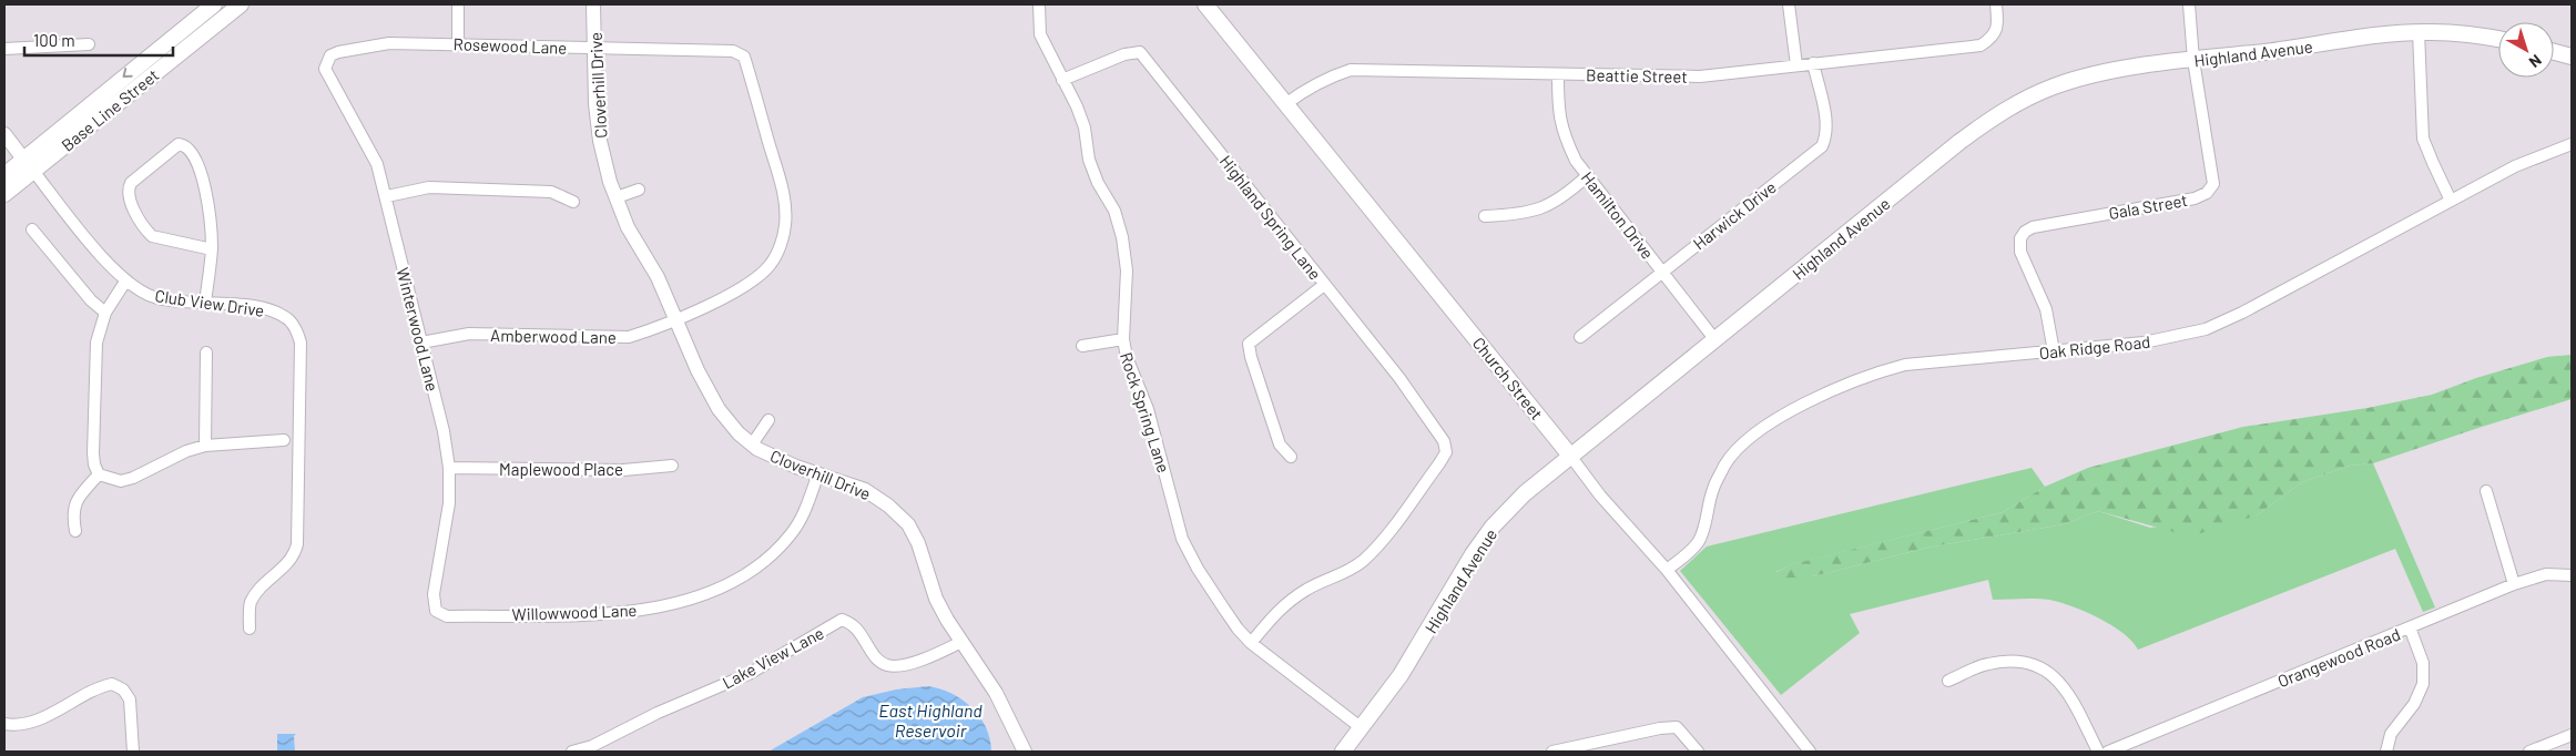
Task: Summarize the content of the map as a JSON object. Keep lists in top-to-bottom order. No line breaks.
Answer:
{"streets":{"main road":["Highland Avenue","Base Line Street","Church Street"],"street":["Rosewood Lane","Beattie Street","Cloverhill Drive","Gala Street","Hamilton Drive","Harwick Drive","Highland Spring Lane","Club View Drive","Winterwood Lane","Amberwood Lane","Oak Ridge Road","Rock Spring Lane","Maplewood Place","Willowwood Lane","Lake View Lane","Orangewood Road"]},"crossings":[["Rosewood Lane","Cloverhill Drive"],["Rosewood Lane","Winterwood Lane"],["Rosewood Lane","Amberwood Lane"],["Highland Avenue","Gala Street"],["Highland Avenue","Hamilton Drive"],["Highland Avenue","Church Street"],["Highland Avenue","Rock Spring Lane"],["Beattie Street","Hamilton Drive"],["Beattie Street","Harwick Drive"],["Beattie Street","Church Street"],["Cloverhill Drive","Amberwood Lane"],["Cloverhill Drive","Willowwood Lane"],["Cloverhill Drive","Lake View Lane"],["Base Line Street","Club View Drive"],["Gala Street","Oak Ridge Road"],["Hamilton Drive","Harwick Drive"],["Highland Spring Lane","Rock Spring Lane"],["Winterwood Lane","Amberwood Lane"],["Winterwood Lane","Maplewood Place"],["Winterwood Lane","Willowwood Lane"],["Oak Ridge Road","Church Street"]],"water":["East Highland Reservoir"],"scale_bar":"100 m","north":"bottom right"}
